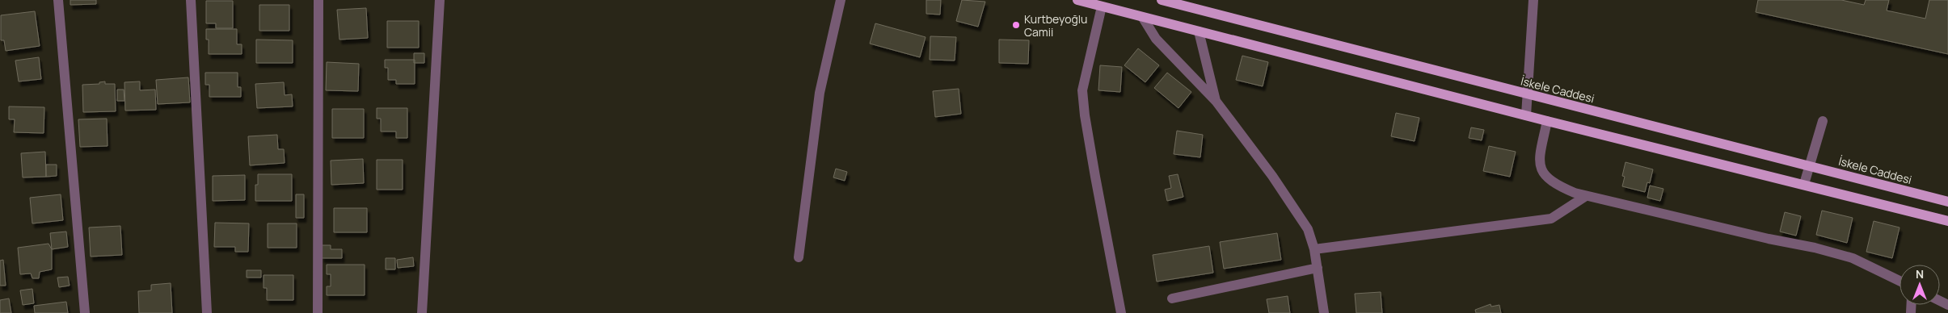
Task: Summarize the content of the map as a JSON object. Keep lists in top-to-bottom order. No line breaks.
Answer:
{"streets":{"main road":["İskele Caddesi"]},"places":["Kurtbeyoğlu Camii"],"north":"top"}
